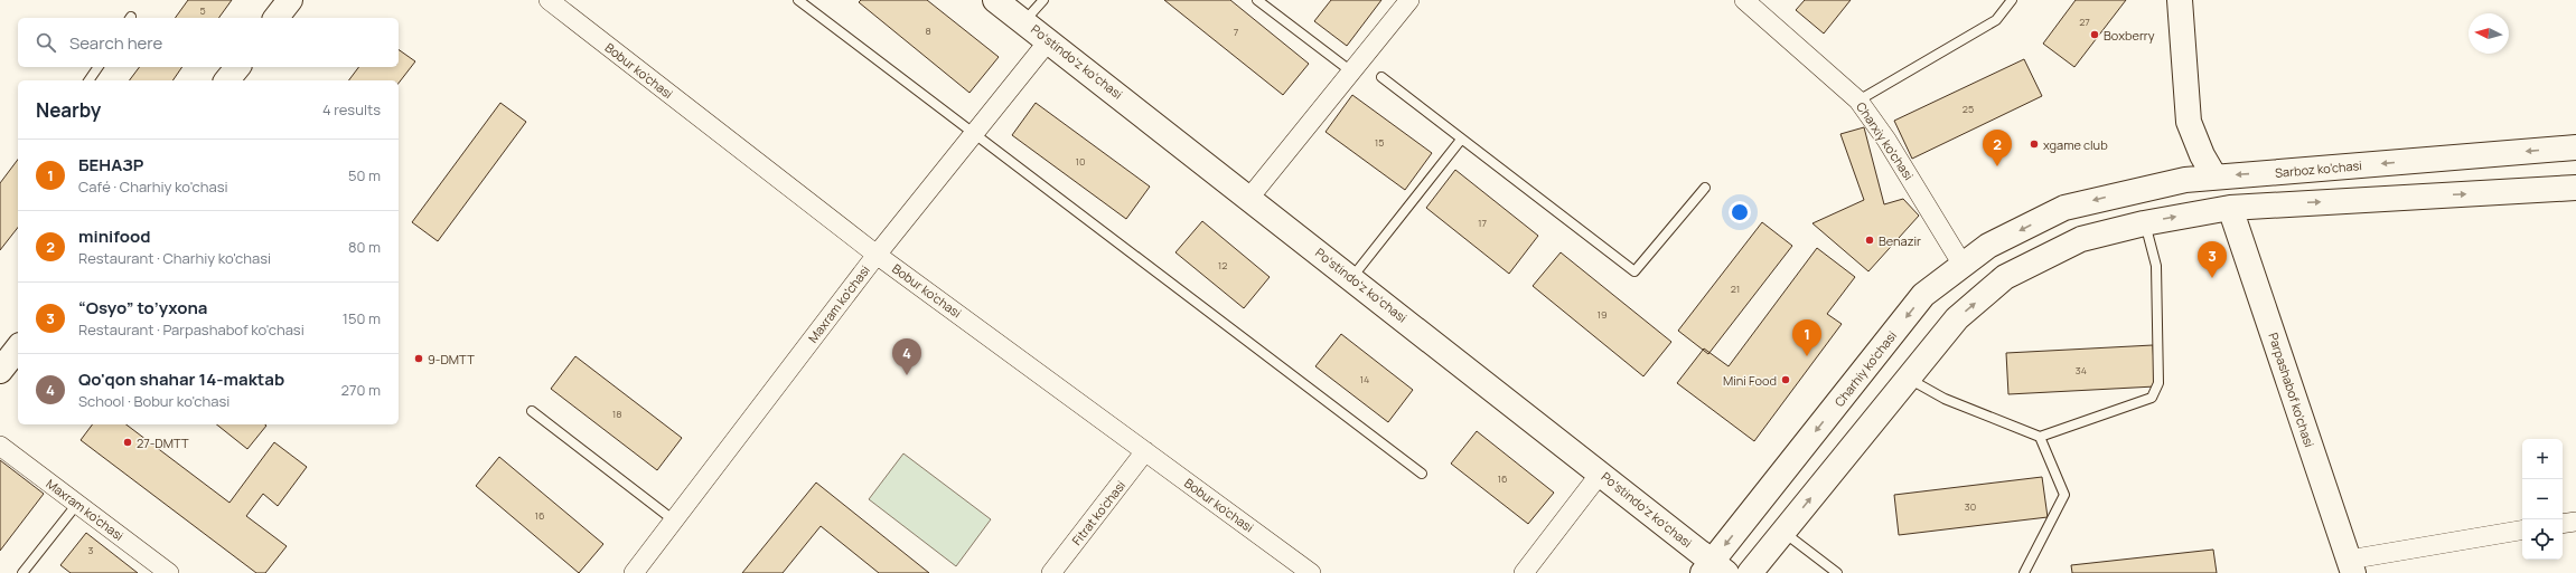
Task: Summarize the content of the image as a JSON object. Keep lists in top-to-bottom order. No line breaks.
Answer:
{"streets":{"main road":["Poʻstindoʻz koʻchasi","Sarboz ko'chasi","Charhiy ko'chasi","Parpashabof ko'chasi"],"street":["Bobur ko'chasi","Charxiy ko'chasi","Maxram ko'chasi","Fitrat ko'chasi"]},"crossings":[["Poʻstindoʻz koʻchasi","Maxram ko'chasi"],["Poʻstindoʻz koʻchasi","Charhiy ko'chasi"],["Bobur ko'chasi","Maxram ko'chasi"],["Bobur ko'chasi","Fitrat ko'chasi"],["Charxiy ko'chasi","Charhiy ko'chasi"],["Sarboz ko'chasi","Charhiy ko'chasi"]],"places":["Boxberry","xgame club","Benazir","9-DMTT","Mini Food","27-DMTT"],"house_numbers":["5","27","8","7","25","15","10","17","12","21","19","34","14","18","16","30","16","3"],"north":"left","page":{"search":"Search here","heading":["Nearby","4 results"],"pins":["2","3","1","4"],"list":[{"mark":"1","name":"БЕНАЗР","note":"Café · Charhiy ko'chasi","value":"50 m"},{"mark":"2","name":"minifood","note":"Restaurant · Charhiy ko'chasi","value":"80 m"},{"mark":"3","name":"“Osyo” to’yxona","note":"Restaurant · Parpashabof ko'chasi","value":"150 m"},{"mark":"4","name":"Qo'qon shahar 14-maktab","note":"School · Bobur ko'chasi","value":"270 m"}],"map_buttons":["+","−"]}}
